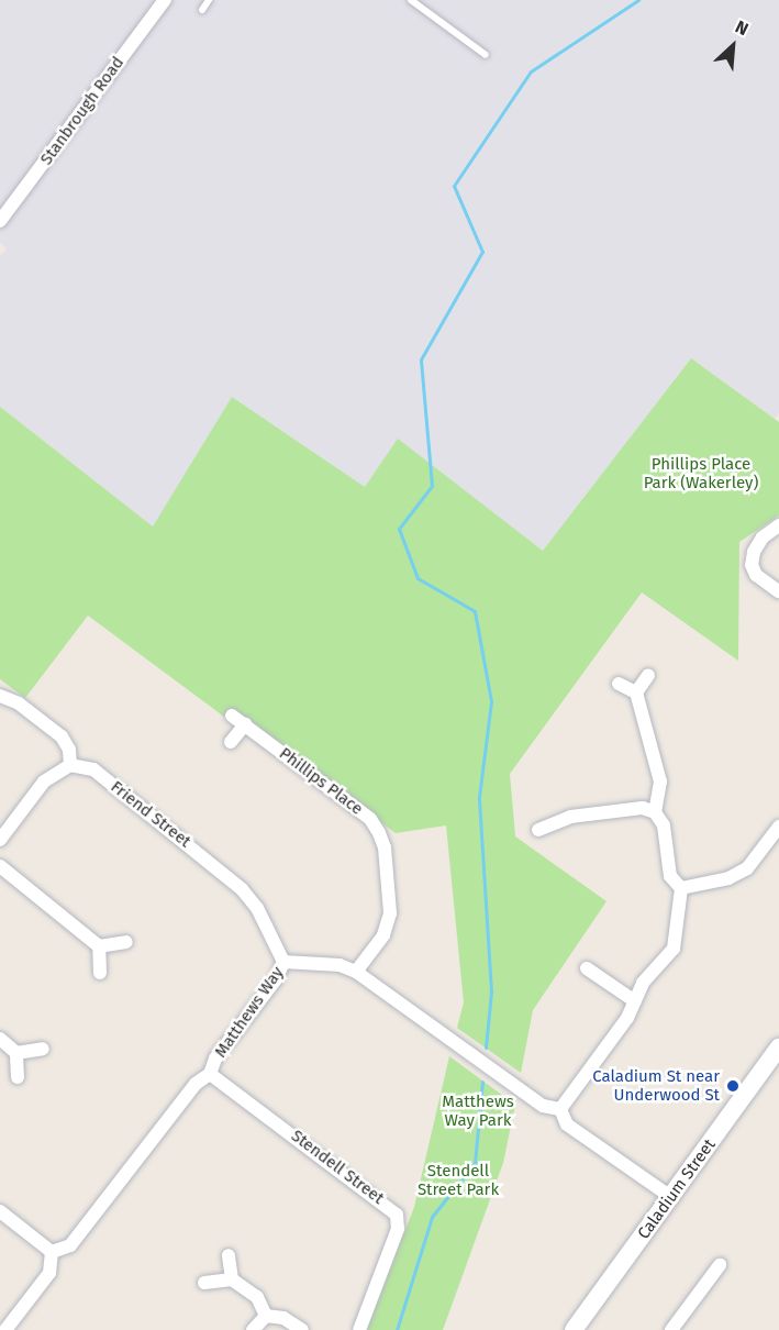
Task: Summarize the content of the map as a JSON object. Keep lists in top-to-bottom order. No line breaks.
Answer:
{"streets":{"street":["Stanbrough Road","Phillips Place","Friend Street","Matthews Way","Stendell Street","Caladium Street"]},"crossings":[["Phillips Place","Matthews Way"],["Friend Street","Matthews Way"],["Matthews Way","Stendell Street"],["Matthews Way","Caladium Street"]],"parks":["Phillips Place Park (Wakerley)","Matthews Way Park","Stendell Street Park"],"places":["Caladium St near Underwood St"],"north":"top right"}
